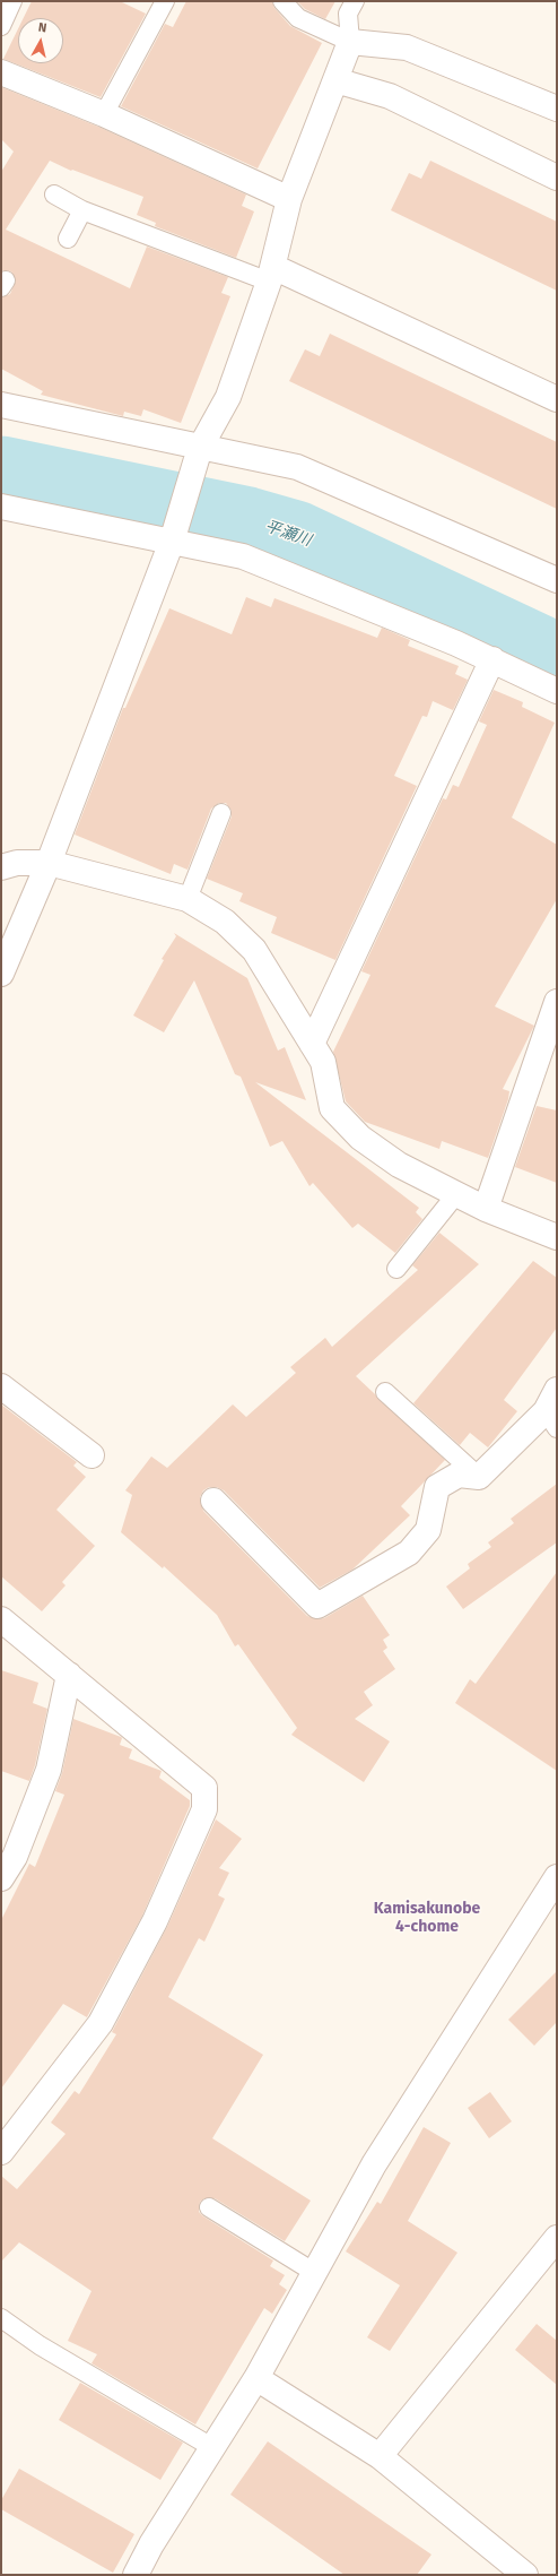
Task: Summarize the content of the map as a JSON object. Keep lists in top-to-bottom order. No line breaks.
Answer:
{"districts":["Kamisakunobe 4-chome"],"water":["平瀬川"],"north":"top"}
